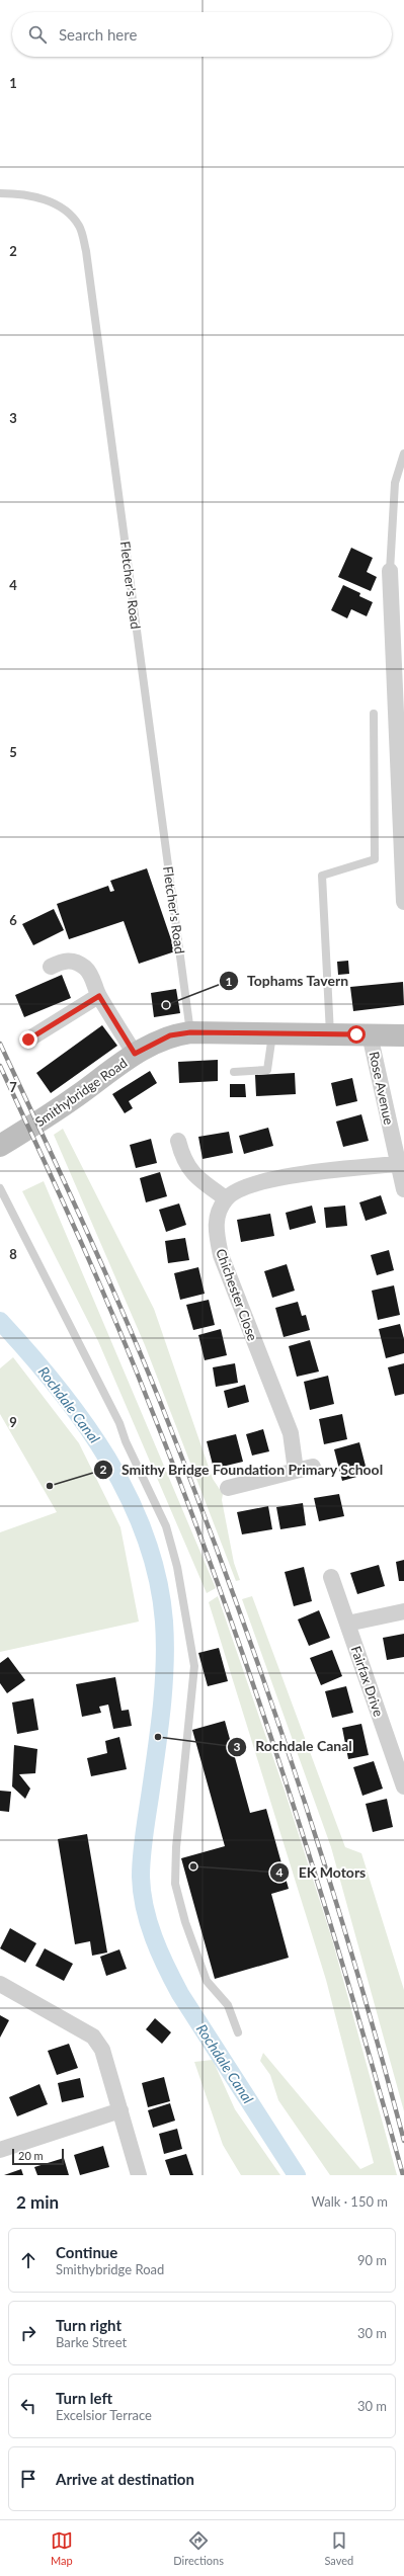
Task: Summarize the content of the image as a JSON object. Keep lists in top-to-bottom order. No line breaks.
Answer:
{"streets":{"street":["Rose Avenue","Smithybridge Road","Chichester Close","Fairfax Drive"],"lane":["Fletcher's Road"]},"crossings":[["Fletcher's Road","Smithybridge Road"],["Rose Avenue","Smithybridge Road"]],"water":["Rochdale Canal"],"places":["Tophams Tavern","Smithy Bridge Foundation Primary School","Rochdale Canal","EK Motors"],"scale_bar":"20 m","page":{"search":"Search here","scale":"20 m","heading":["2 min","Walk · 150 m"],"list":[["Continue","Smithybridge Road","90 m"],["Turn right","Barke Street","30 m"],["Turn left","Excelsior Terrace","30 m"],"Arrive at destination"],"nav":["Map","Directions","Saved"]},"grid":{"rows":["1","2","3","4","5","6","7","8","9"]}}
